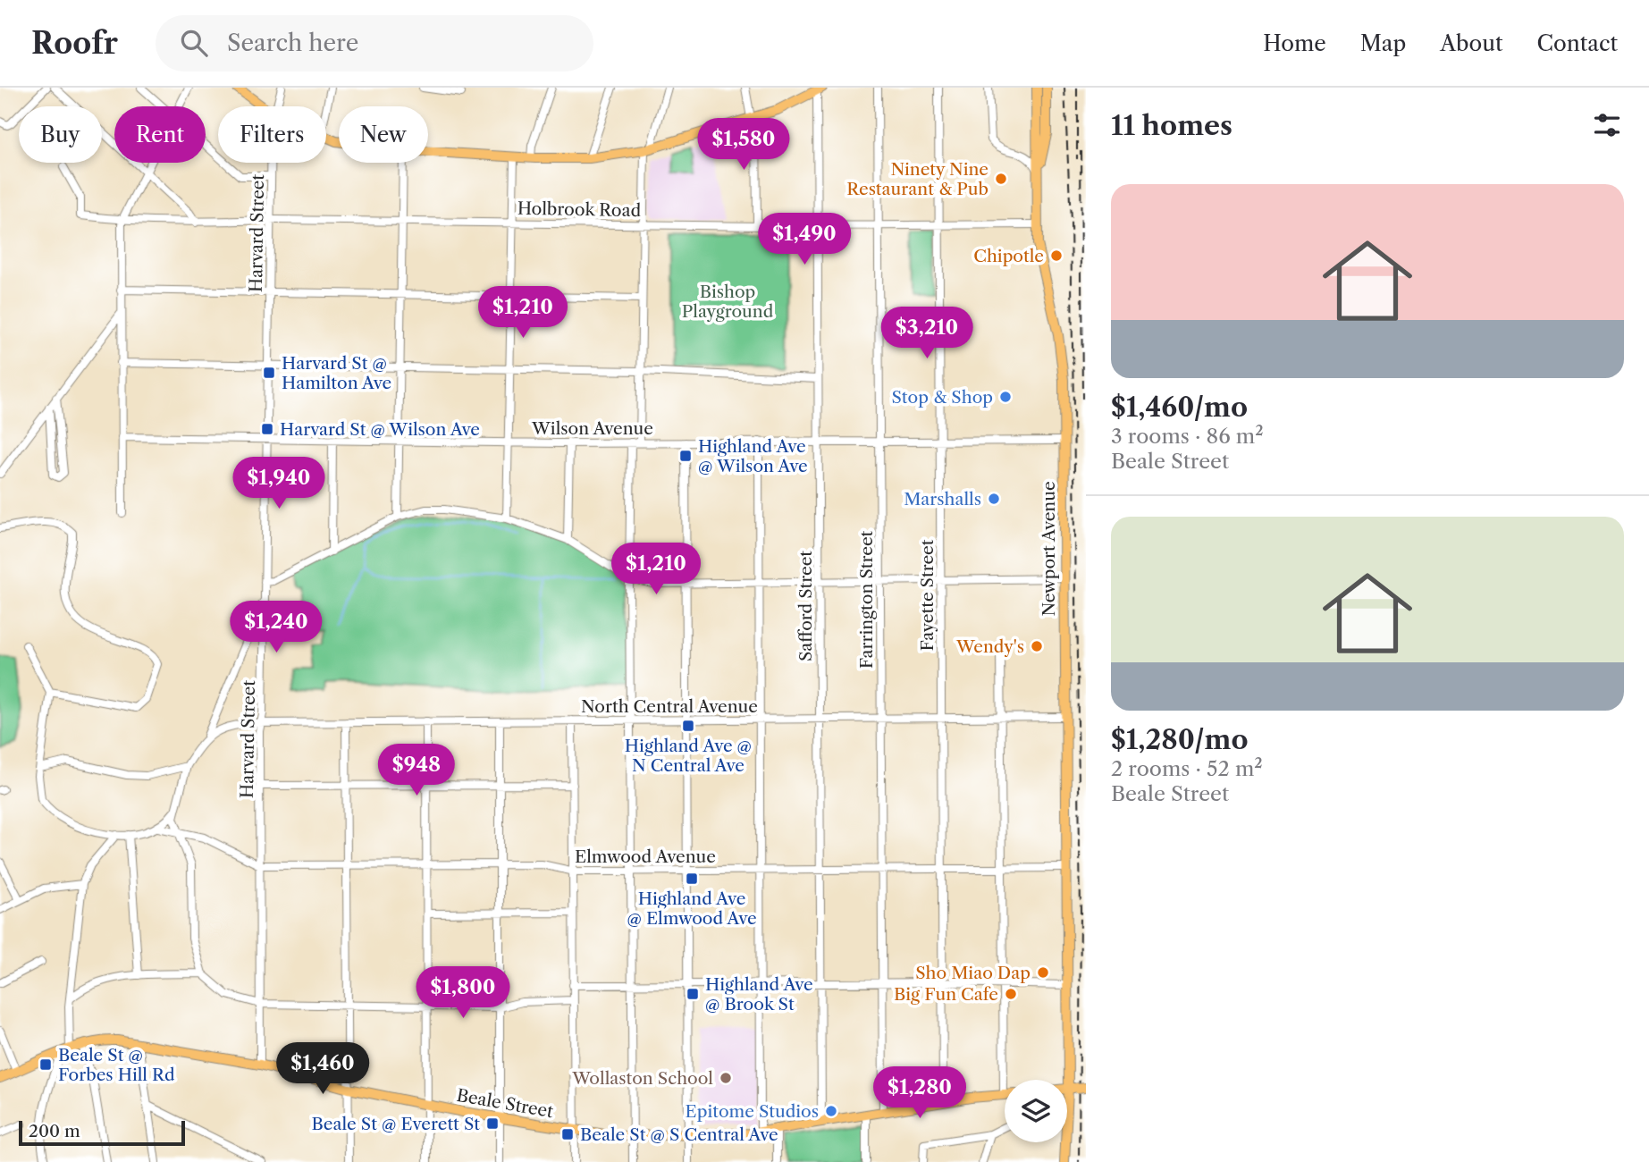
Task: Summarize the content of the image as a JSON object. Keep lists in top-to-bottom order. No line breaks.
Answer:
{"streets":{"main road":["Newport Avenue","Beale Street"],"street":["Holbrook Road","Harvard Street","Wilson Avenue","Fayette Street","Farrington Street","Safford Street","North Central Avenue","Elmwood Avenue"]},"crossings":[["Holbrook Road","Harvard Street"],["Holbrook Road","Newport Avenue"],["Holbrook Road","Fayette Street"],["Holbrook Road","Farrington Street"],["Holbrook Road","Safford Street"],["Harvard Street","Wilson Avenue"],["Harvard Street","Elmwood Avenue"],["Harvard Street","Beale Street"],["Wilson Avenue","Newport Avenue"],["Wilson Avenue","Fayette Street"],["Wilson Avenue","Farrington Street"],["Wilson Avenue","Safford Street"],["Newport Avenue","North Central Avenue"],["Newport Avenue","Elmwood Avenue"],["Fayette Street","North Central Avenue"],["Fayette Street","Elmwood Avenue"],["Fayette Street","Beale Street"],["Farrington Street","North Central Avenue"],["Farrington Street","Elmwood Avenue"],["Farrington Street","Beale Street"],["Safford Street","North Central Avenue"],["Safford Street","Elmwood Avenue"],["Safford Street","Beale Street"],["North Central Avenue","Elmwood Avenue"],["North Central Avenue","Beale Street"]],"parks":["Bishop Playground"],"places":{"other":["Ninety Nine Restaurant & Pub","Chipotle","Stop & Shop","Marshalls","Wendy's","Sho Miao Dap","Big Fun Cafe","Wollaston School","Epitome Studios"],"transit":["Harvard St @ Hamilton Ave","Harvard St @ Wilson Ave","Highland Ave @ Wilson Ave","Highland Ave @ N Central Ave","Highland Ave @ Elmwood Ave","Highland Ave @ Brook St","Beale St @ Forbes Hill Rd","Beale St @ Everett St","Beale St @ S Central Ave"]},"scale_bar":"200 m","page":{"header":"Roofr","search":"Search here","nav":["Home","Map","About","Contact"],"heading":"11 homes","chip":["Buy","Rent","Filters","New"],"price":["$1,580","$1,490","$1,210","$3,210","$1,940","$1,210","$1,240","$948","$1,800","$1,460","$1,280"],"list":[{"name":"$1,460/mo","note":"3 rooms · 86 m² · Beale Street"},{"name":"$1,280/mo","note":"2 rooms · 52 m² · Beale Street"}],"scale":"200 m"}}
